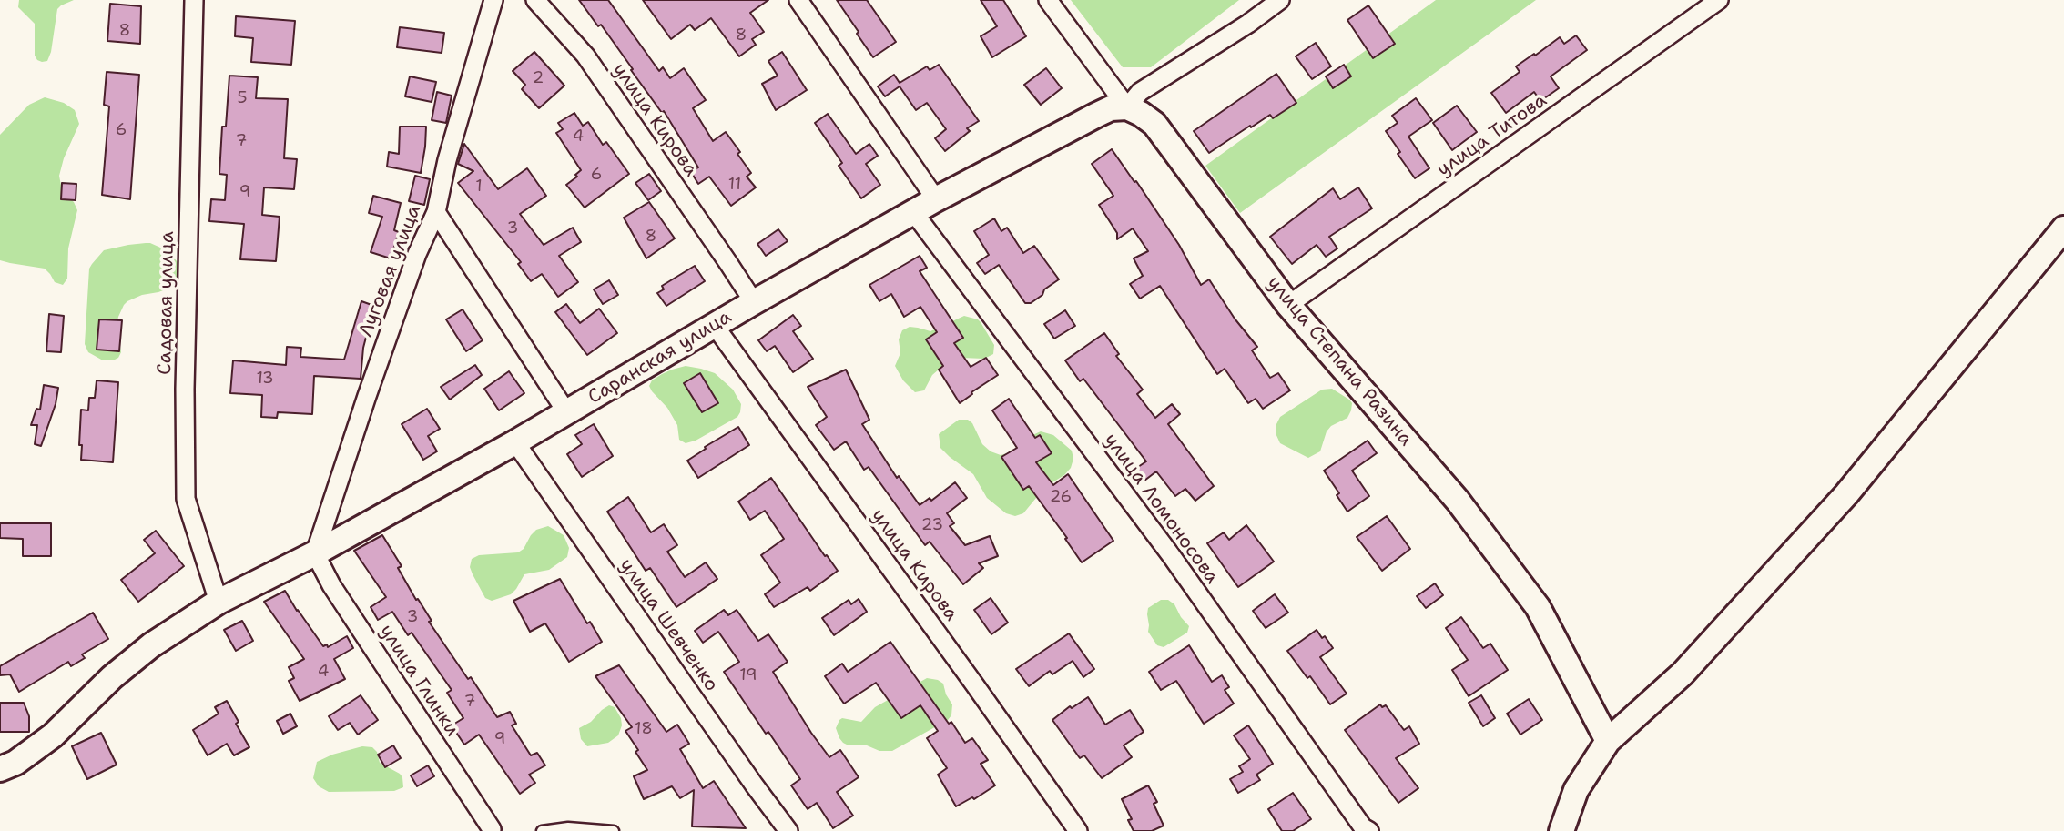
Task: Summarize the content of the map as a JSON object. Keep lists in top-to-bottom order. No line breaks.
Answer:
{"streets":{"street":["улица Кирова","улица Титова","Луговая улица","Садовая улица","Саранская улица","улица Степана Разина","улица Ломоносова","улица Шевченко","улица Глинки"]},"crossings":[["улица Кирова","Саранская улица"],["улица Титова","улица Степана Разина"],["Луговая улица","Саранская улица"],["Луговая улица","улица Глинки"],["Садовая улица","Саранская улица"],["Саранская улица","улица Степана Разина"],["Саранская улица","улица Ломоносова"],["Саранская улица","улица Шевченко"],["Саранская улица","улица Глинки"]],"house_numbers":["8","8","2","5","6","4","7","6","11","1","9","3","8","13","26","23","3","4","19","7","18","9"]}
